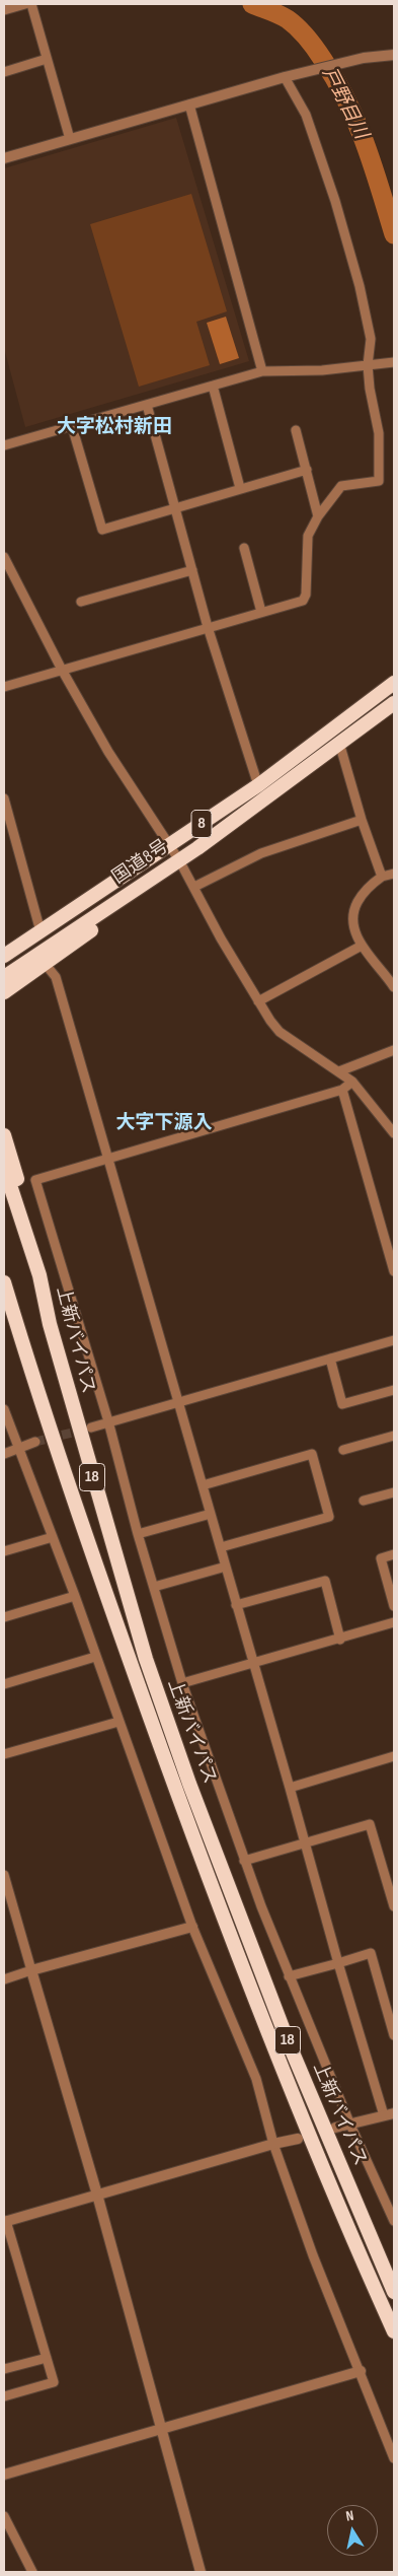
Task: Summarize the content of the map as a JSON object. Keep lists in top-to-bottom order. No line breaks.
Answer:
{"streets":{"highway":["8","国道8号","上新バイパス","18"]},"districts":["大字松村新田","大字下源入"],"water":["戸野目川"],"north":"top"}
